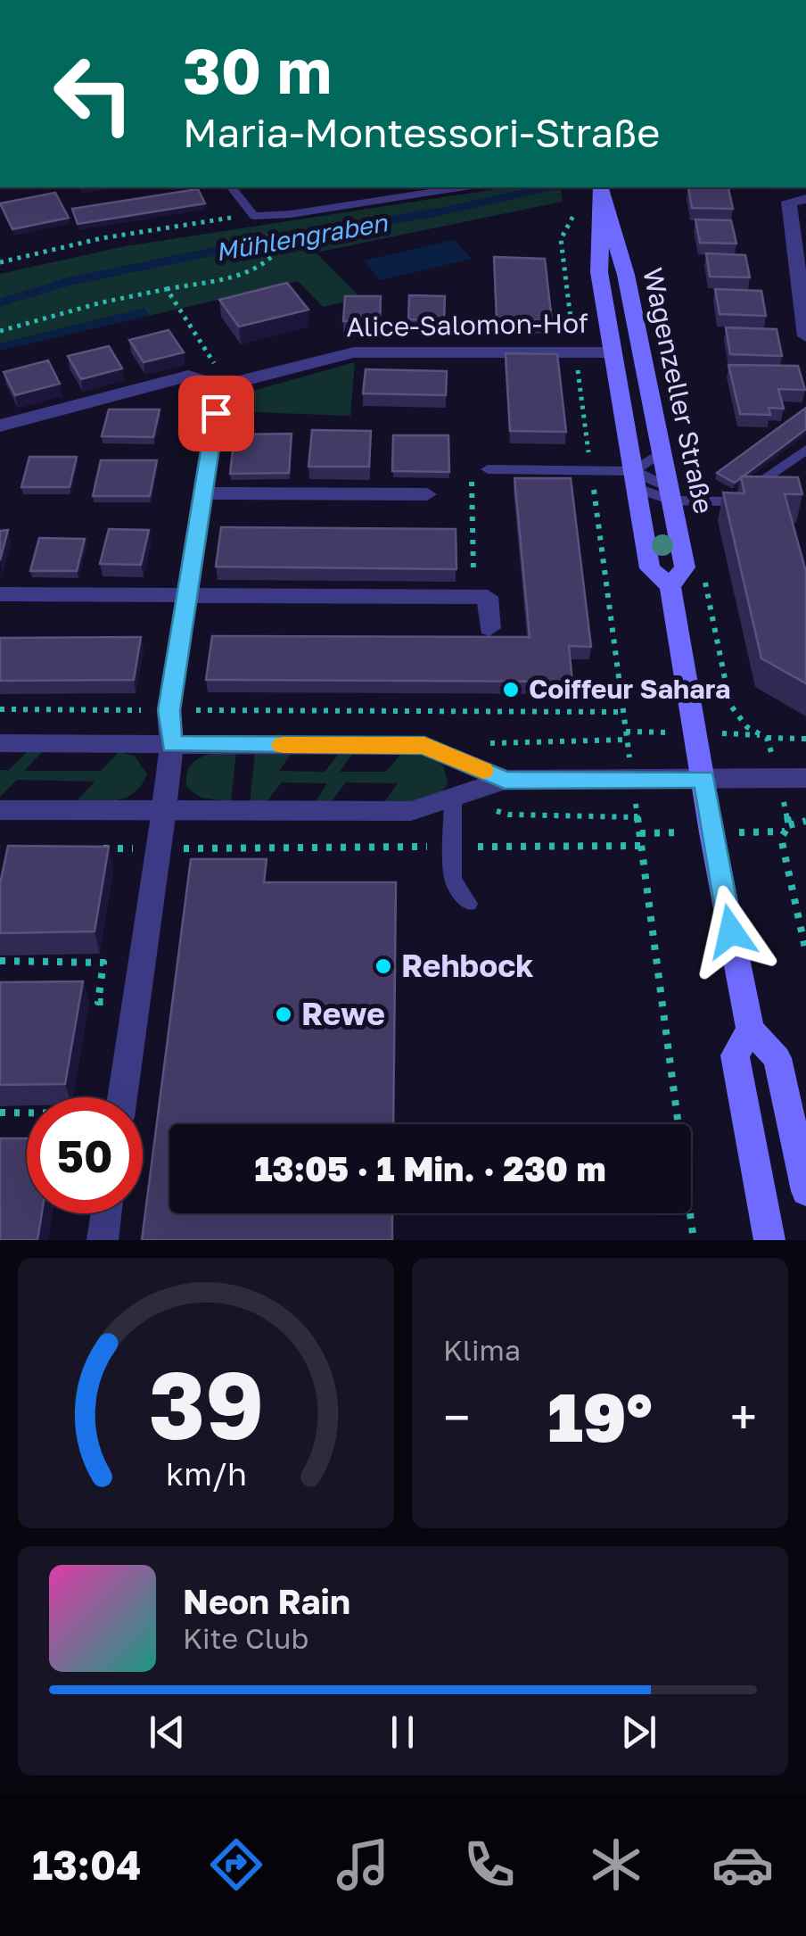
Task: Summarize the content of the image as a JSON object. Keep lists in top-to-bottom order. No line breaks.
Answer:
{"streets":{"main road":["Wagenzeller Straße"],"street":["Alice-Salomon-Hof"]},"crossings":[["Alice-Salomon-Hof","Wagenzeller Straße"]],"water":["Mühlengraben"],"places":["Coiffeur Sahara","Rehbock","Rewe"],"page":{"turn":["30 m","Maria-Montessori-Straße"],"limit":"50","trip":"13:05 · 1 Min. · 230 m","tile":"Klima","heat":["−","19°","+"],"song":["Neon Rain","Kite Club"],"tabs":"13:04","gauge":["39","km/h"]}}
